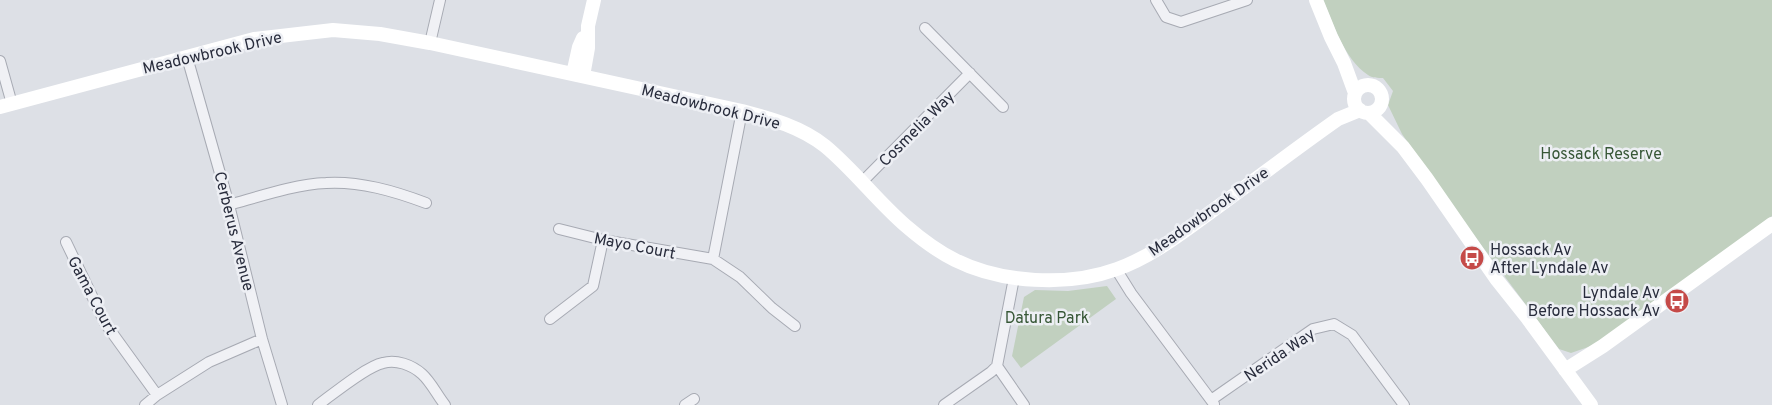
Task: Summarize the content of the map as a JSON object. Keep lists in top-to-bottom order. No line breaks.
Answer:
{"streets":{"street":["Meadowbrook Drive","Cosmelia Way","Cerberus Avenue","Mayo Court","Gama Court","Nerida Way"]},"crossings":[["Meadowbrook Drive","Cosmelia Way"],["Meadowbrook Drive","Cerberus Avenue"],["Meadowbrook Drive","Nerida Way"]],"parks":["Hossack Reserve","Datura Park"],"places":{"bus stop":["Hossack Av After Lyndale Av","Lyndale Av Before Hossack Av"]}}
